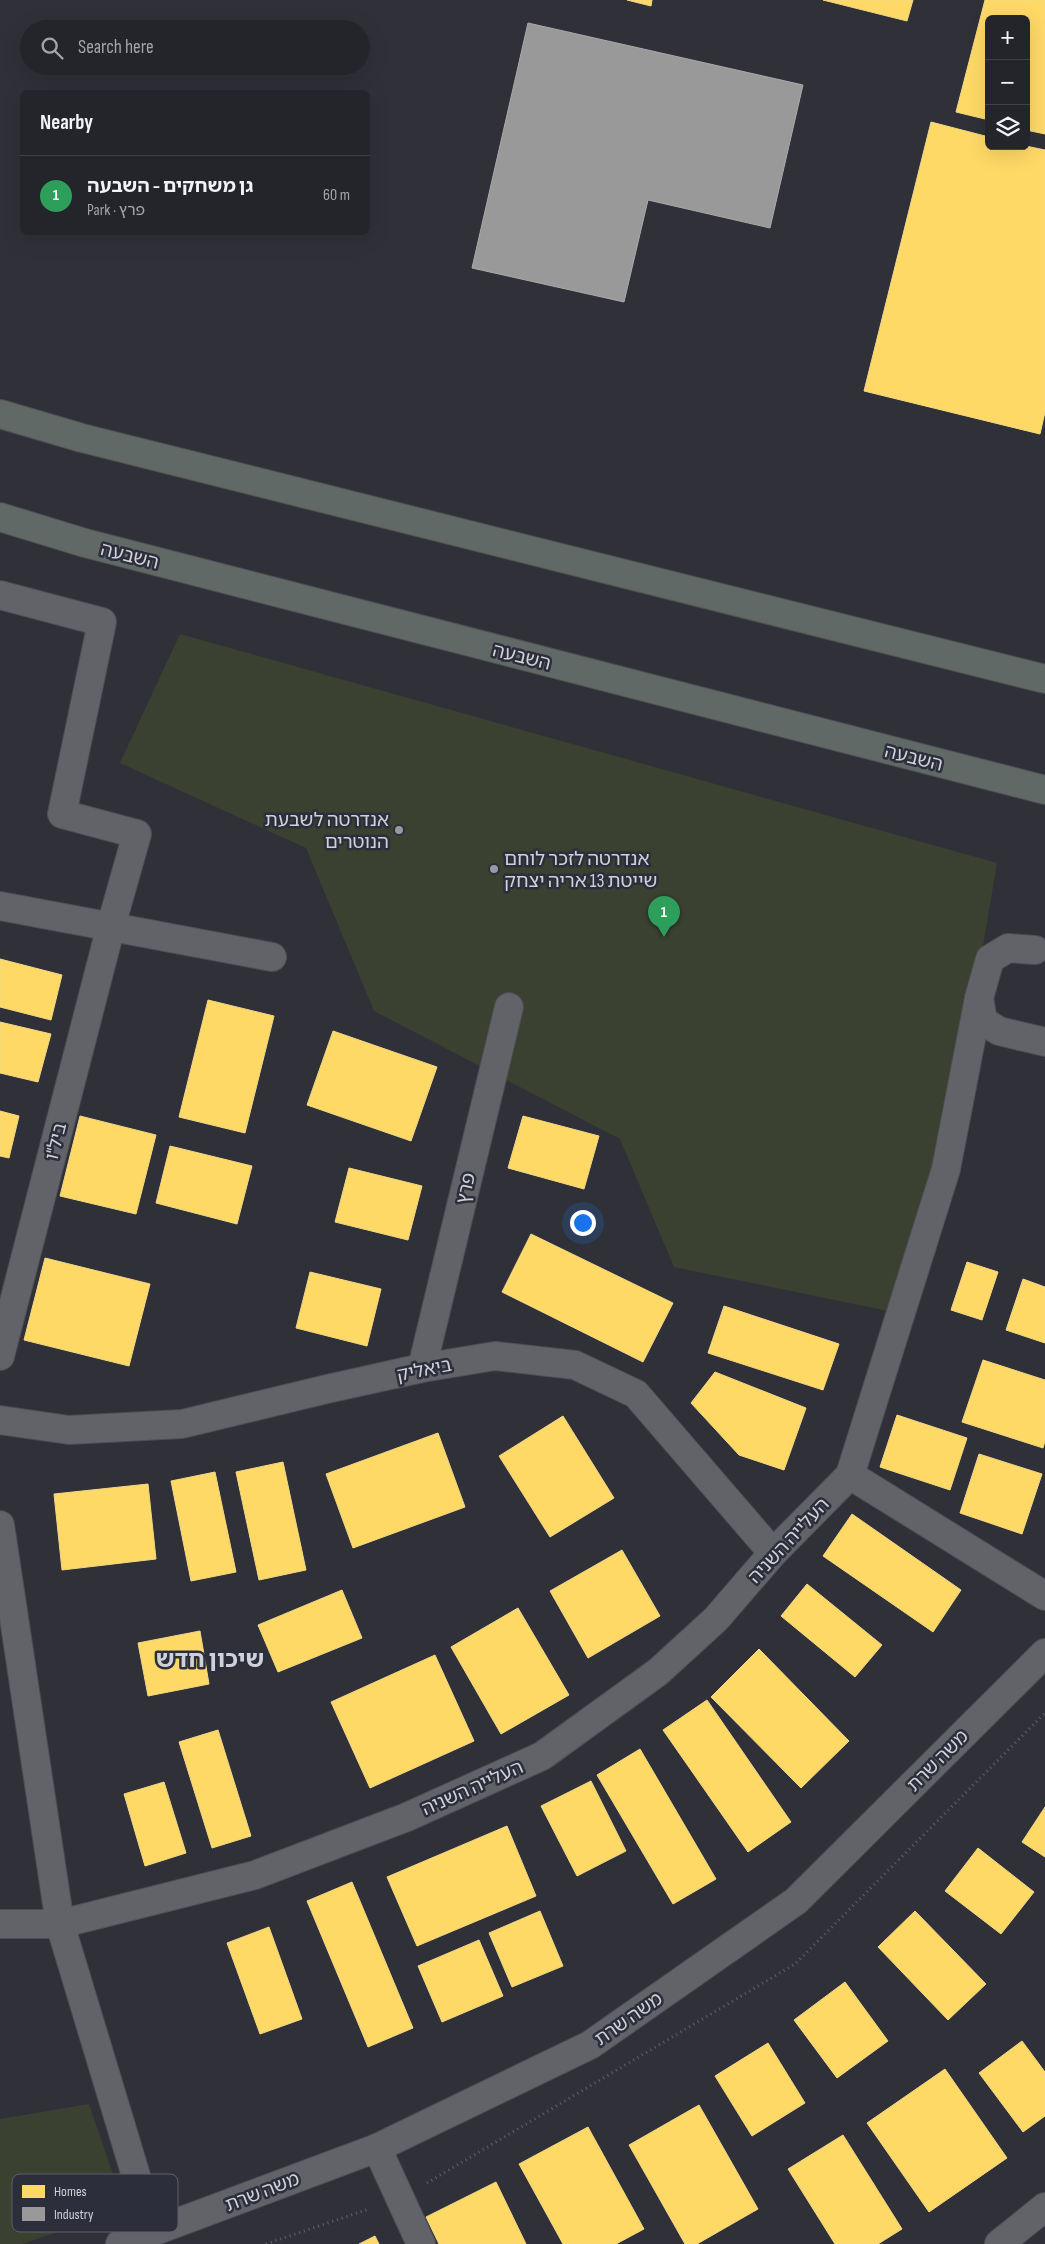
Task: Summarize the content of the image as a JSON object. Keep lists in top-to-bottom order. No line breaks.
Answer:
{"streets":{"highway":["השבעה"],"street":["ביל\"ו","פרץ","ביאליק","העלייה השניה","משה שרת"]},"crossings":[["פרץ","ביאליק"],["ביאליק","העלייה השניה"]],"districts":["שיכון חדש"],"places":["אנדרטה לשבעת הנוטרים","אנדרטה לזכר לוחם שייטת 13 אריה יצחק"],"legend":["Homes","Industry"],"page":{"map_buttons":["+","−"],"search":"Search here","heading":"Nearby","list":[{"mark":"1","name":"גן משחקים - השבעה","note":"Park · פרץ","value":"60 m"}],"pins":"1"}}
